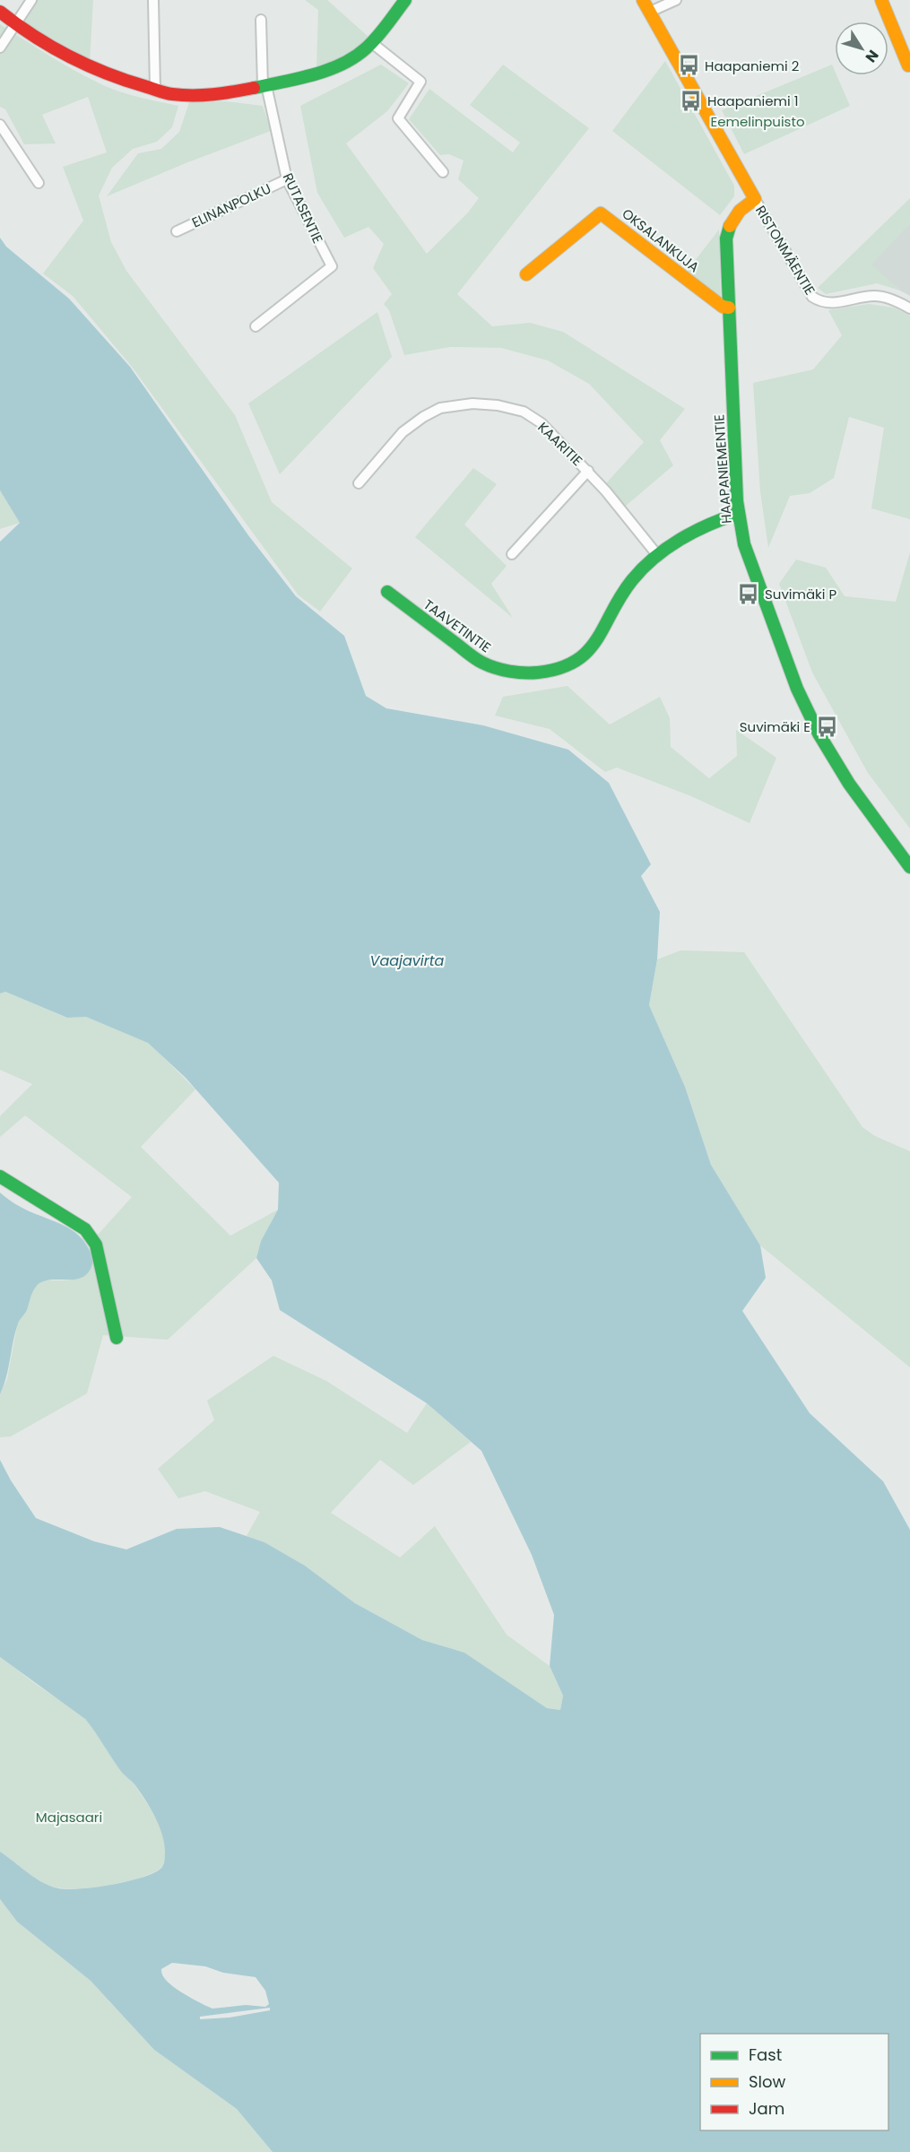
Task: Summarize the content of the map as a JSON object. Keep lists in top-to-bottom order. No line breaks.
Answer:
{"streets":{"street":["ELINANPOLKU","RUTASENTIE","OKSALANKUJA","RISTONMÄENTIE","KAARITIE","HAAPANIEMENTIE","TAAVETINTIE"]},"crossings":[["ELINANPOLKU","RUTASENTIE"],["OKSALANKUJA","HAAPANIEMENTIE"],["RISTONMÄENTIE","HAAPANIEMENTIE"],["KAARITIE","TAAVETINTIE"],["HAAPANIEMENTIE","TAAVETINTIE"]],"water":["Vaajavirta"],"parks":["Eemelinpuisto","Majasaari"],"places":{"bus stop":["Haapaniemi 2","Haapaniemi 1","Suvimäki P","Suvimäki E"]},"legend":["Fast","Slow","Jam"],"north":"bottom right"}
